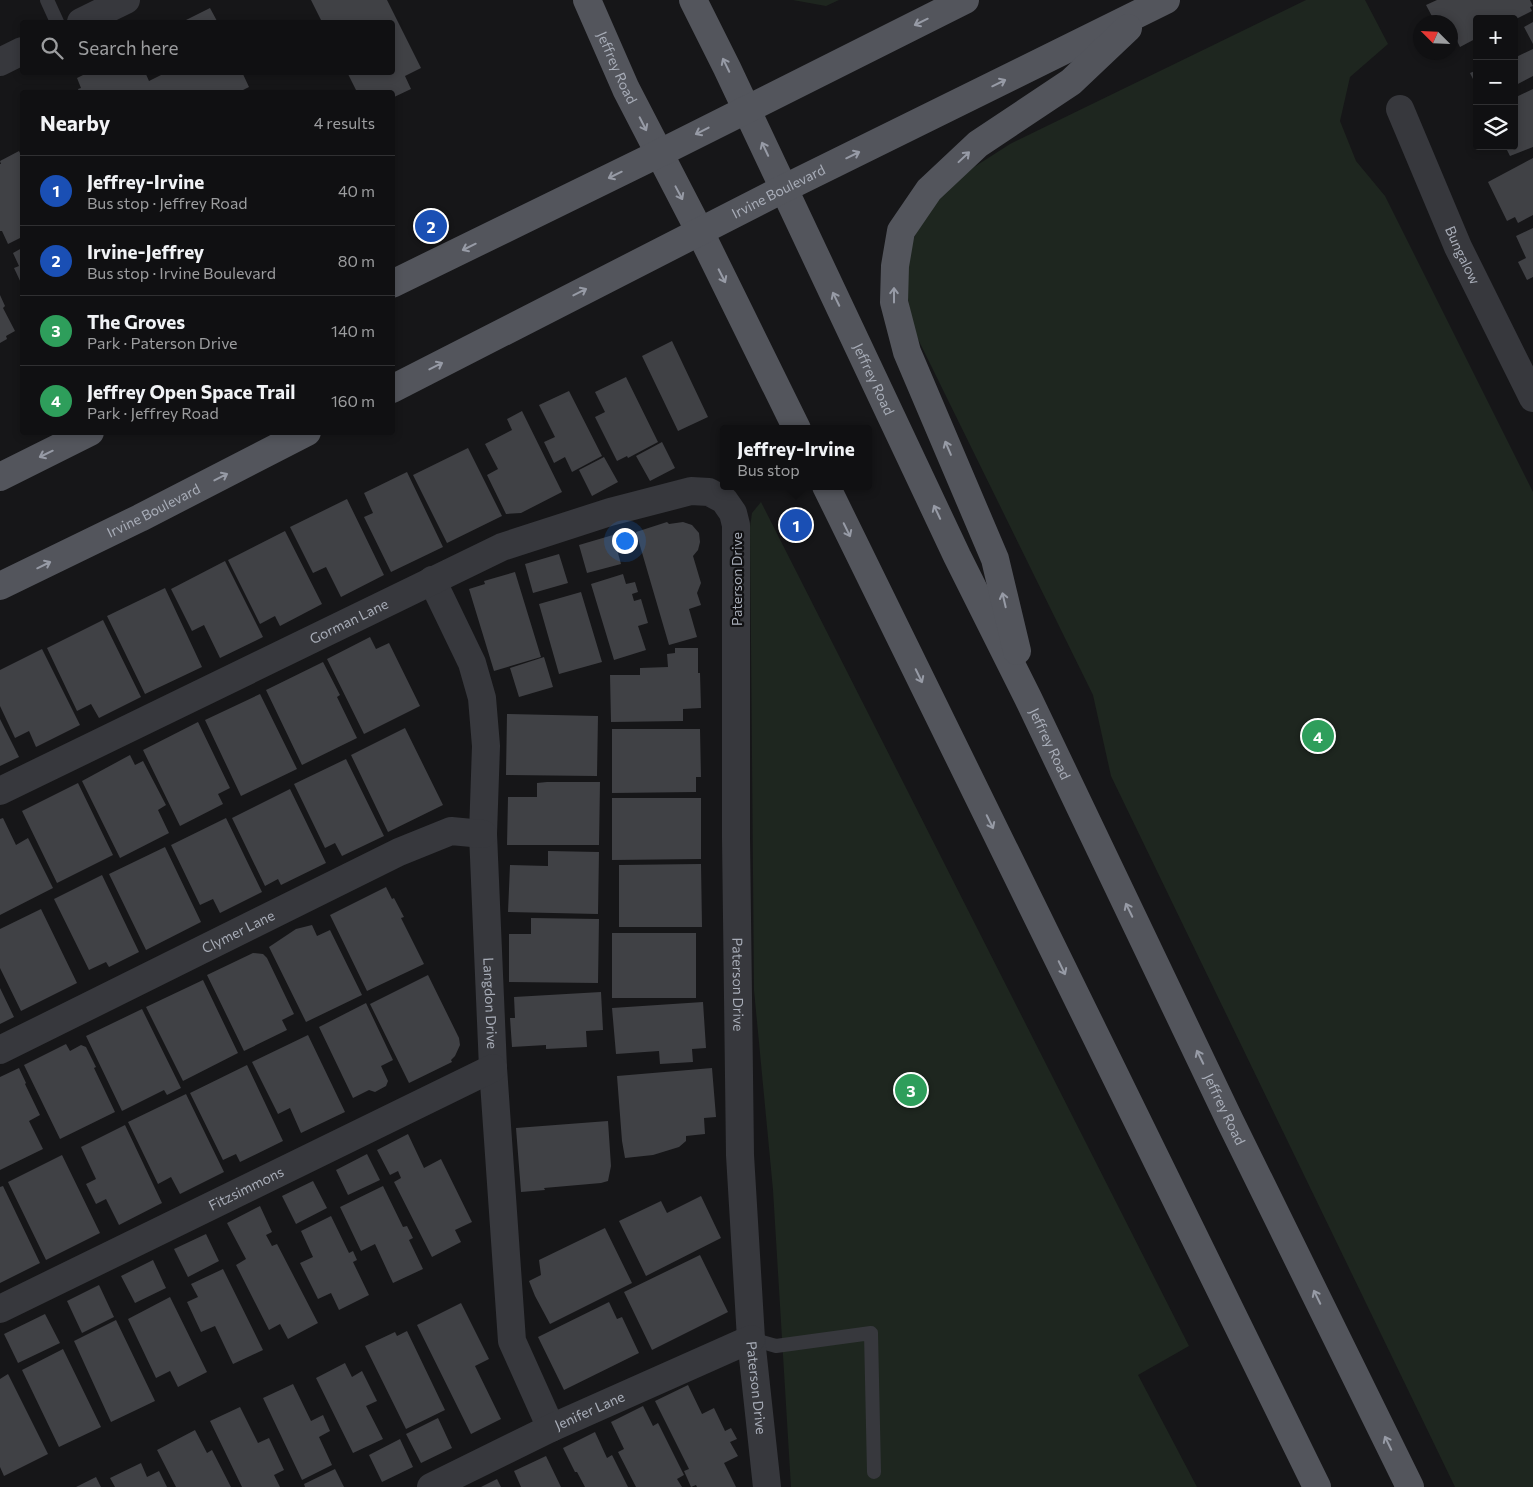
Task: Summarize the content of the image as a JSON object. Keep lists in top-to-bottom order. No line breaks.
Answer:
{"streets":{"main road":["Jeffrey Road","Irvine Boulevard"],"street":["Bungalow","Paterson Drive","Gorman Lane","Clymer Lane","Langdon Drive","Fitzsimmons","Jenifer Lane"]},"crossings":[["Jeffrey Road","Irvine Boulevard"],["Paterson Drive","Gorman Lane"],["Paterson Drive","Jenifer Lane"],["Gorman Lane","Langdon Drive"],["Clymer Lane","Langdon Drive"],["Langdon Drive","Fitzsimmons"],["Langdon Drive","Jenifer Lane"]],"north":"top left","page":{"map_buttons":["+","−"],"search":"Search here","heading":["Nearby","4 results"],"list":[{"mark":"1","name":"Jeffrey-Irvine","note":"Bus stop · Jeffrey Road","value":"40 m"},{"mark":"2","name":"Irvine-Jeffrey","note":"Bus stop · Irvine Boulevard","value":"80 m"},{"mark":"3","name":"The Groves","note":"Park · Paterson Drive","value":"140 m"},{"mark":"4","name":"Jeffrey Open Space Trail","note":"Park · Jeffrey Road","value":"160 m"}],"pins":["2","1","4","3"],"popup":["Jeffrey-Irvine","Bus stop"]}}
